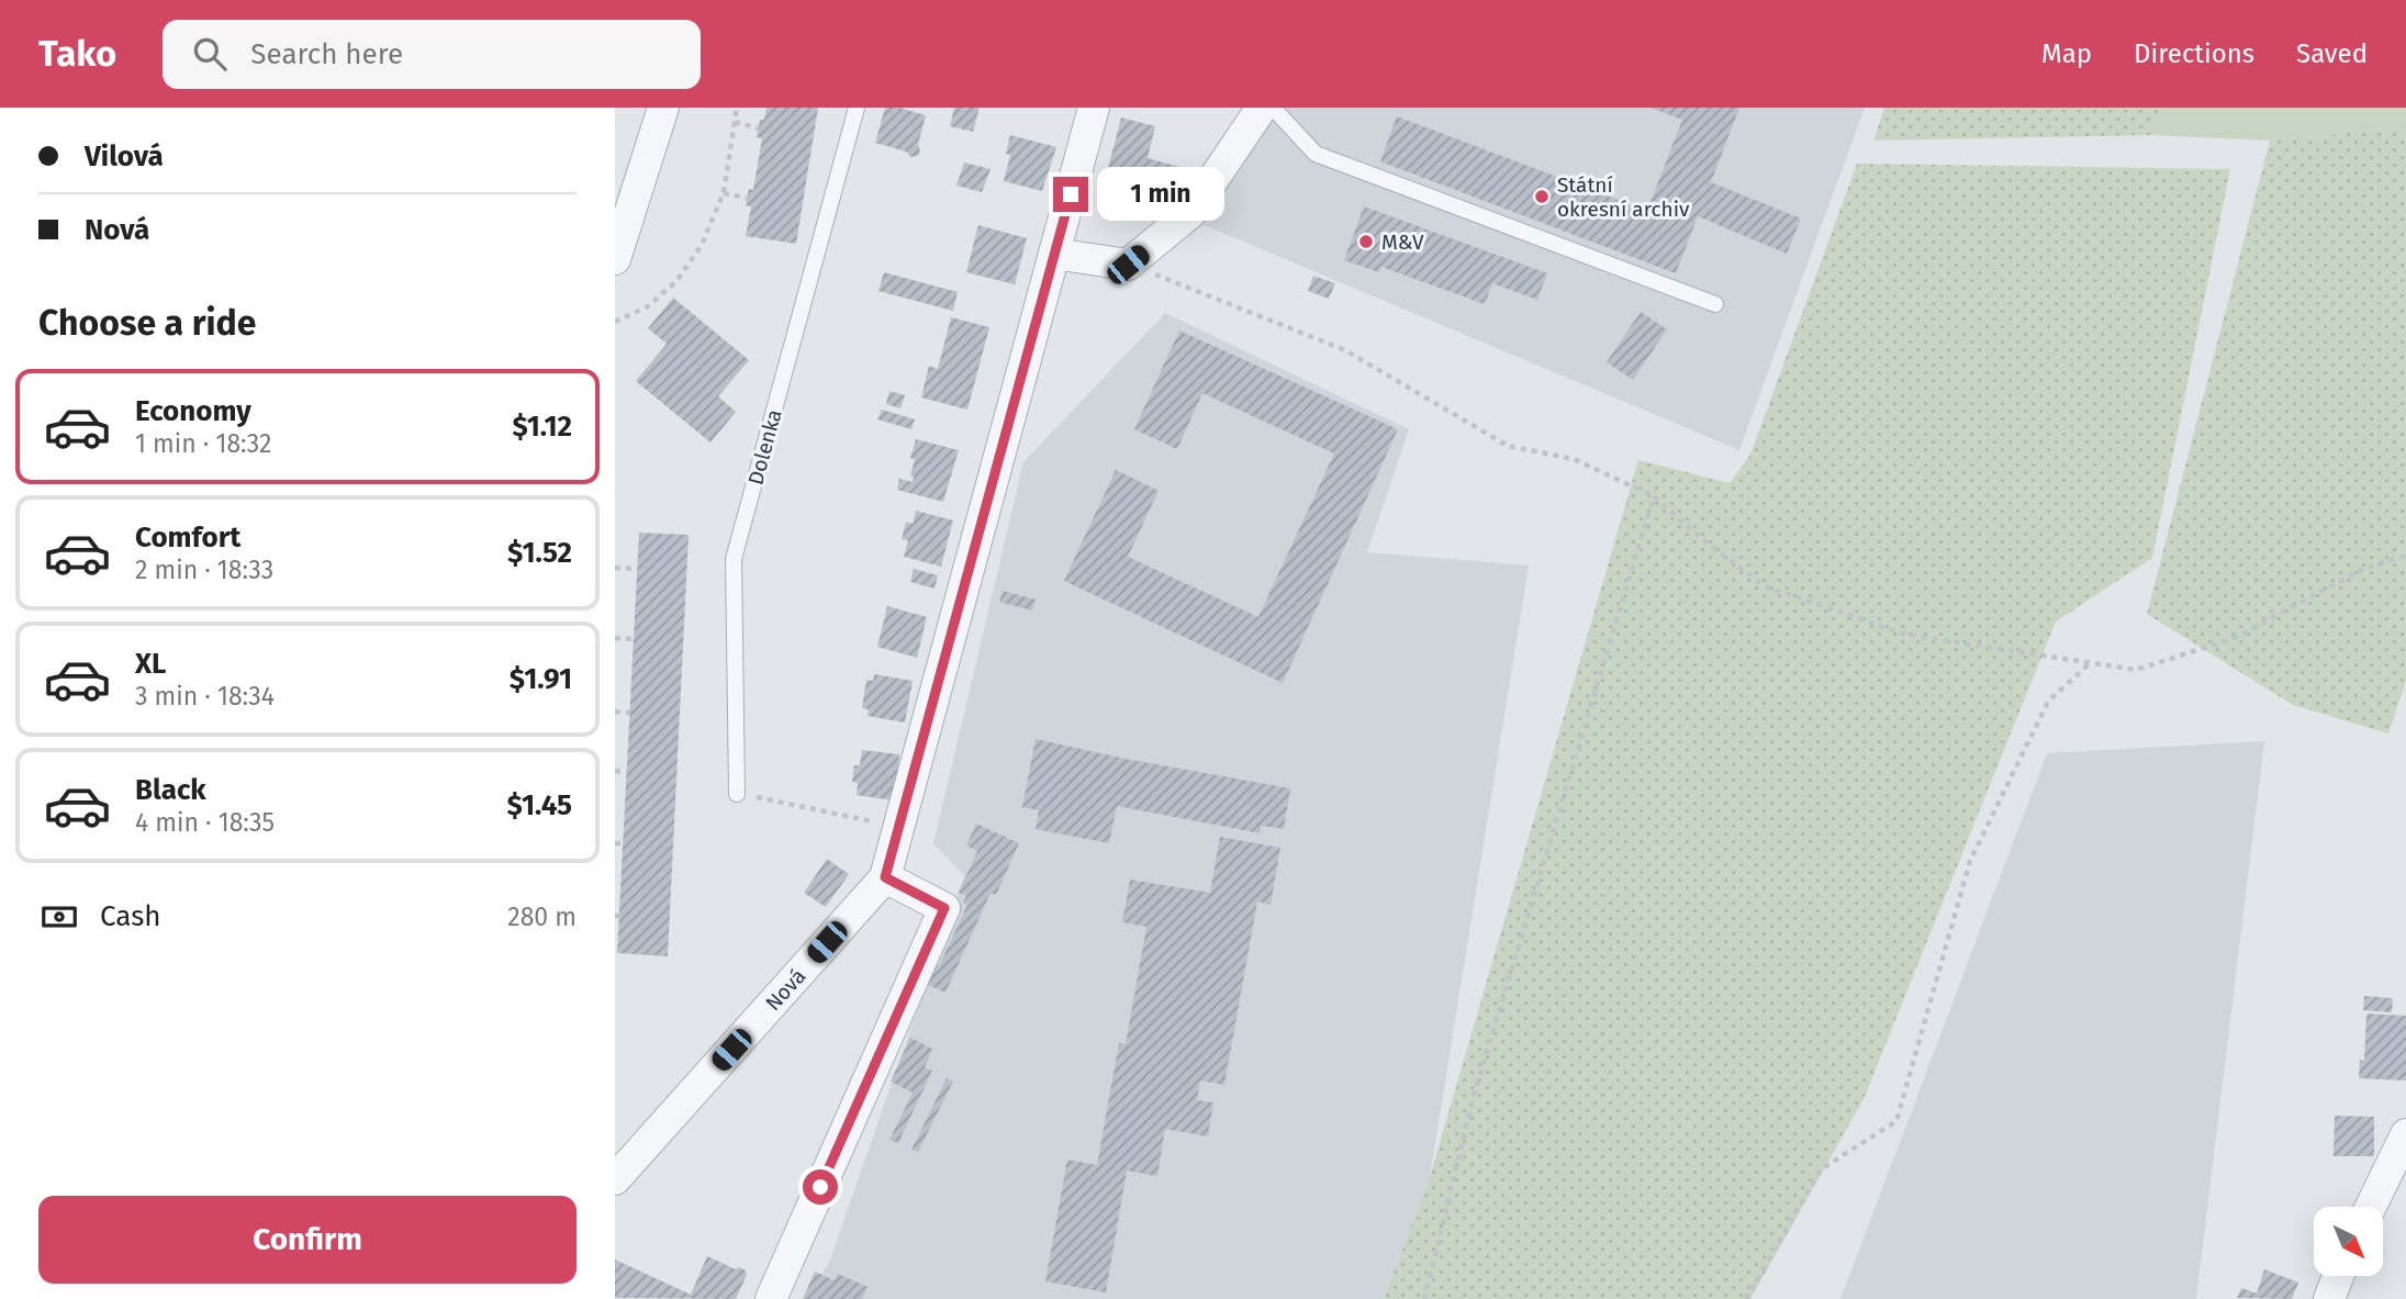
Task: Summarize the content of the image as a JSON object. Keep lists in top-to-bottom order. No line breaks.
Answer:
{"streets":{"street":["Nová"],"lane":["Dolenka"]},"places":["Státní okresní archiv","M&V"],"north":"bottom right","page":{"header":"Tako","search":"Search here","nav":["Map","Directions","Saved"],"banner":["Vilová","Nová"],"bubble":"1 min","heading":"Choose a ride","list":[{"name":"Economy","note":"1 min · 18:32","value":"$1.12"},{"name":"Comfort","note":"2 min · 18:33","value":"$1.52"},{"name":"XL","note":"3 min · 18:34","value":"$1.91"},{"name":"Black","note":"4 min · 18:35","value":"$1.45"}],"pay":["Cash","280 m"],"buttons":"Confirm"}}
